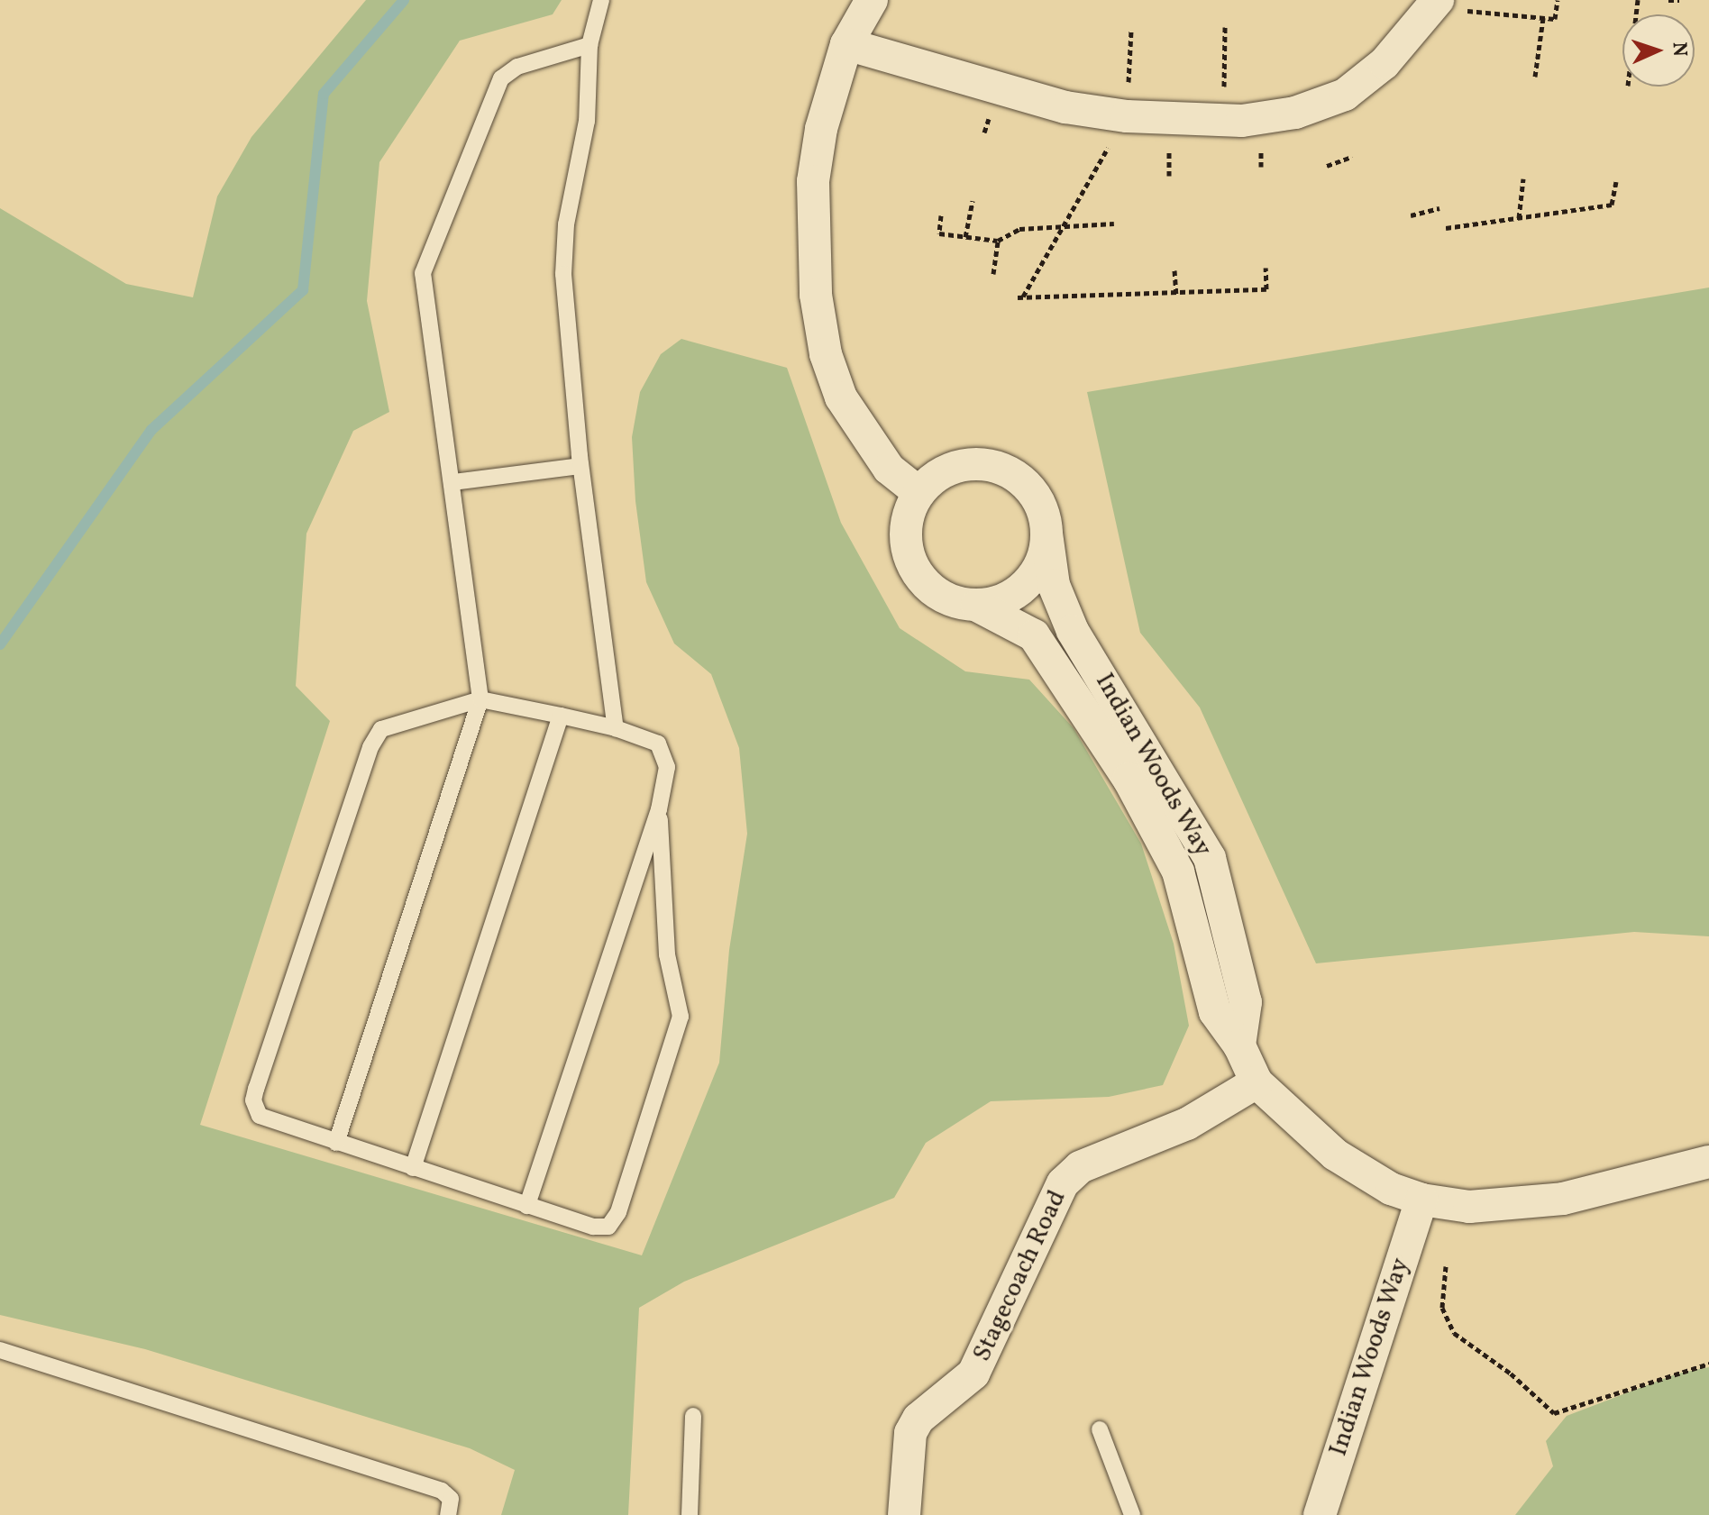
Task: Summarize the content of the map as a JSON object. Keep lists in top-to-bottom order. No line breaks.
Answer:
{"streets":{"street":["Indian Woods Way","Stagecoach Road"]},"crossings":[["Indian Woods Way","Stagecoach Road"]],"north":"right"}
